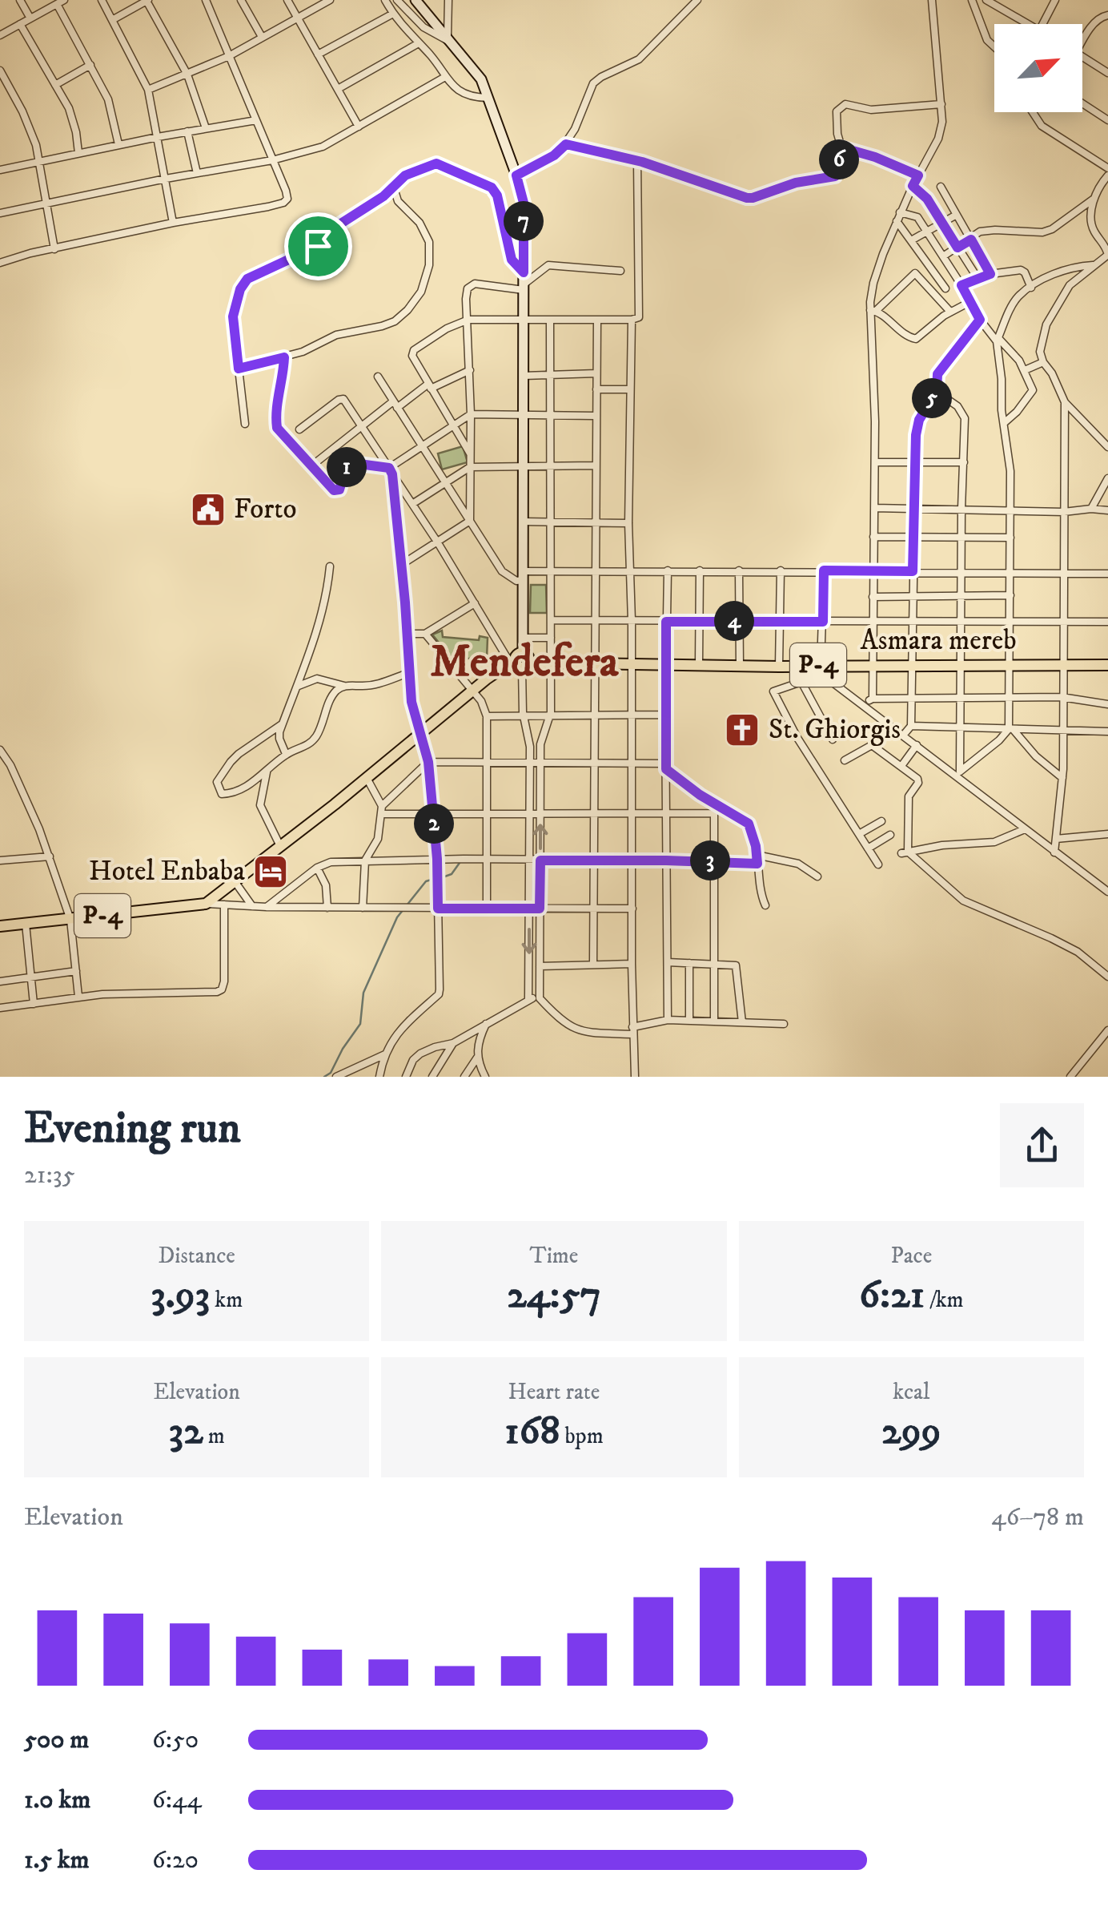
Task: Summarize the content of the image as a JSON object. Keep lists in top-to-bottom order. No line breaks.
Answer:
{"streets":{"highway":["Asmara mereb","P-4"]},"districts":["Mendefera"],"places":{"public building":["Forto"],"church":["St. Ghiorgis"],"hotel":["Hotel Enbaba"]},"north":"top right","page":{"pins":["6","7","5","1","4","2","3"],"heading":["Evening run","21:35"],"stats":[["Distance","3.93 km"],["Time","24:57"],["Pace","6:21 /km"],["Elevation","32 m"],["Heart rate","168 bpm"],["kcal","299"]],"chart":["Elevation","46–78 m"],"list":[{"name":"500 m","note":"6:50"},{"name":"1.0 km","note":"6:44"},{"name":"1.5 km","note":"6:20"}]}}
